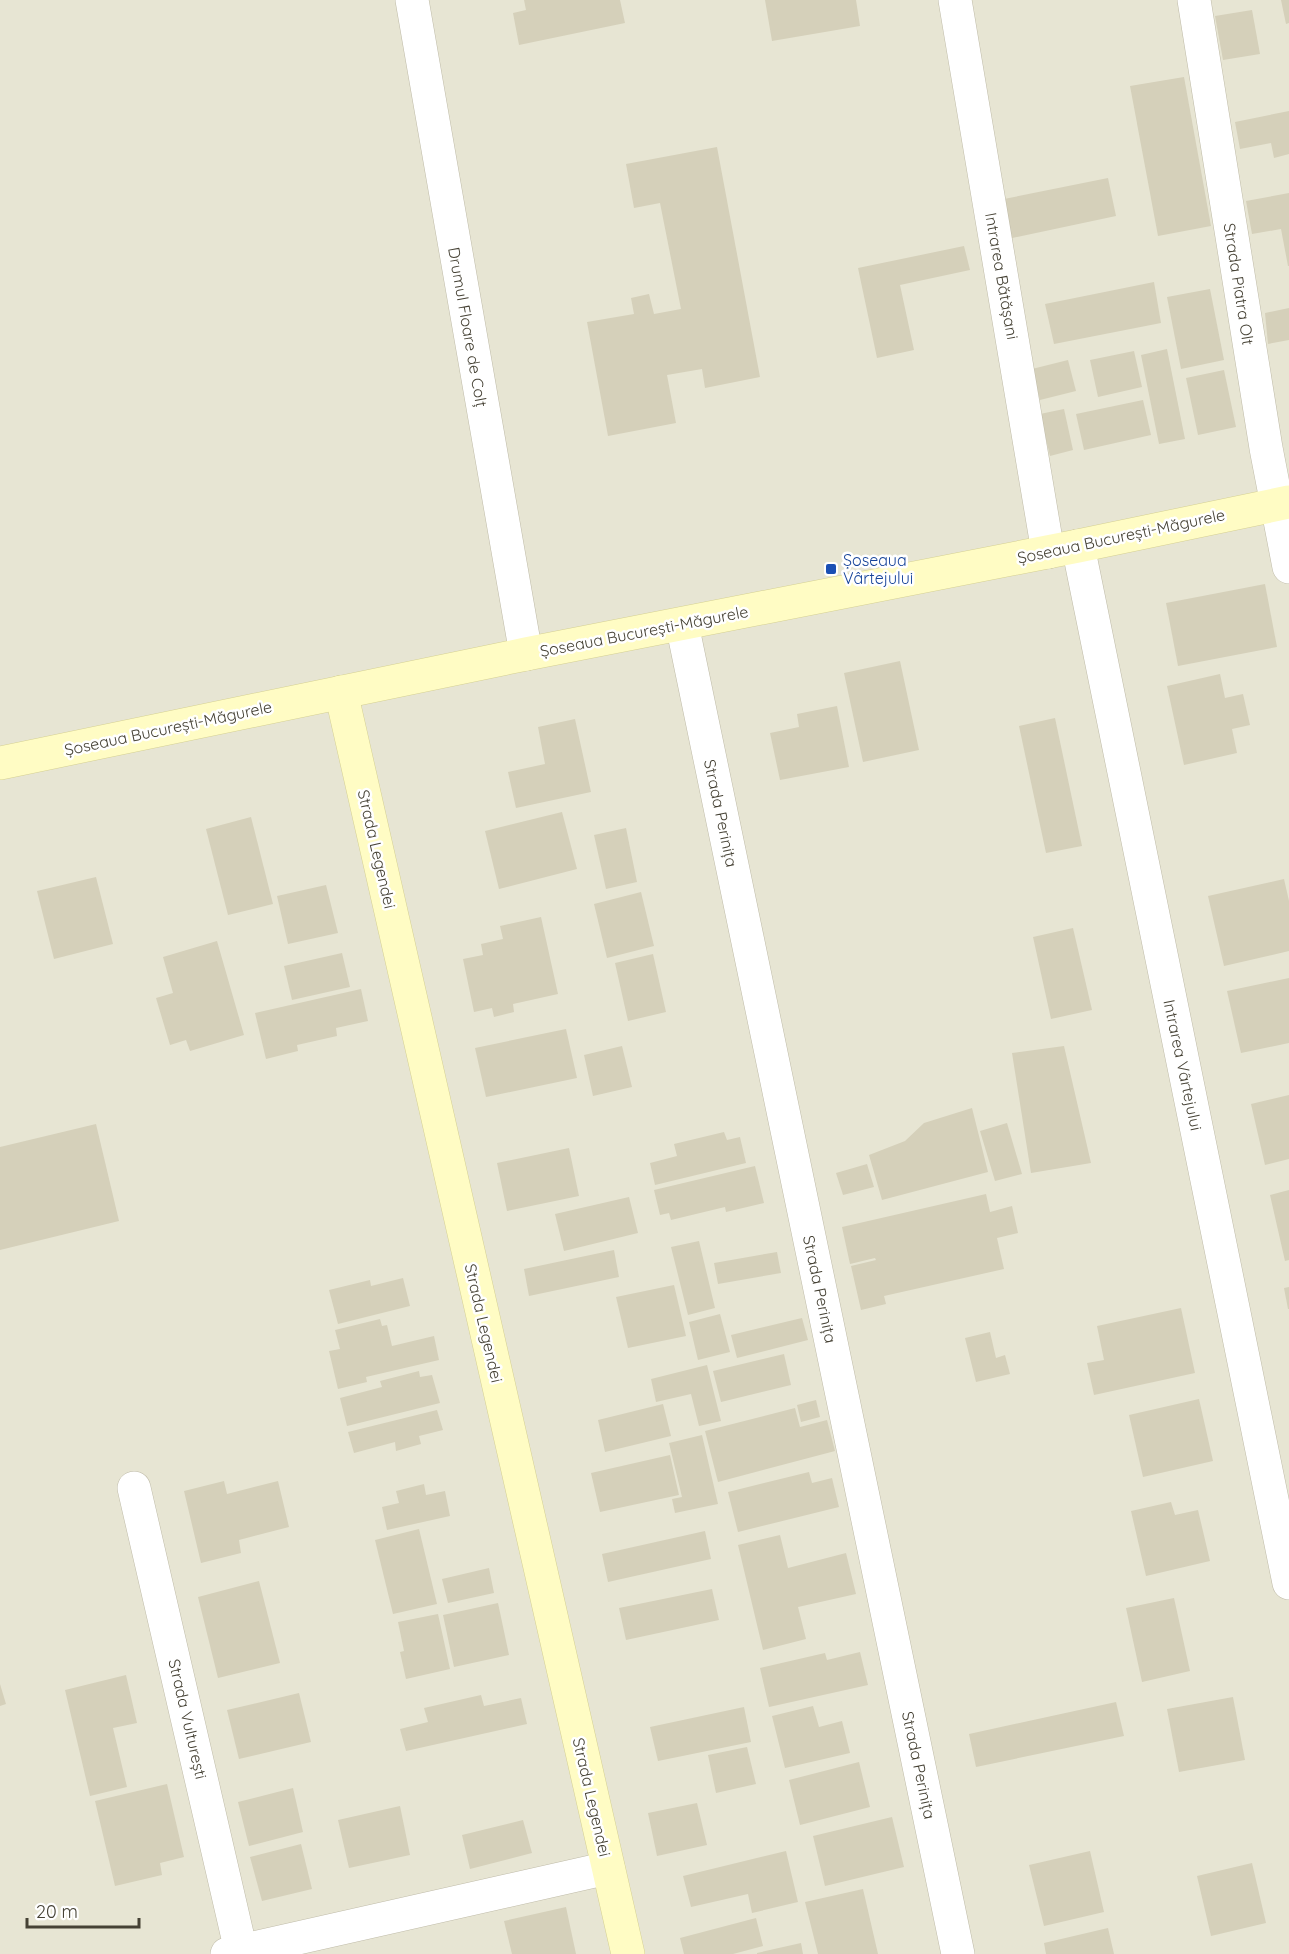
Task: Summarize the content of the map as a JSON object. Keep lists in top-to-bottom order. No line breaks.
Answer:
{"streets":{"street":["Intrarea Bătășani","Strada Piatra Olt","Drumul Floare de Colț","Șoseaua București-Măgurele","Strada Perinița","Strada Legendei","Intrarea Vârtejului","Strada Vulturești"]},"crossings":[["Intrarea Bătășani","Șoseaua București-Măgurele"],["Intrarea Bătășani","Intrarea Vârtejului"],["Strada Piatra Olt","Șoseaua București-Măgurele"],["Drumul Floare de Colț","Șoseaua București-Măgurele"],["Șoseaua București-Măgurele","Strada Perinița"],["Șoseaua București-Măgurele","Strada Legendei"],["Șoseaua București-Măgurele","Intrarea Vârtejului"],["Strada Legendei","Strada Vulturești"]],"places":{"transit":["Șoseaua Vârtejului"]},"scale_bar":"20 m"}
